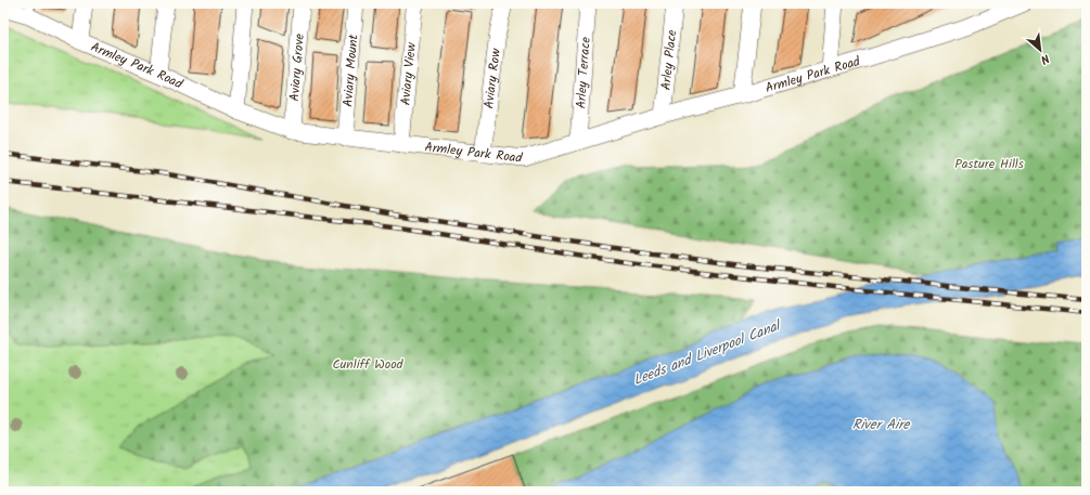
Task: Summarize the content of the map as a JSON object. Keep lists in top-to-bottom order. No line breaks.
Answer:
{"streets":{"street":["Arley Place","Armley Park Road","Aviary Grove","Aviary Mount","Arley Terrace","Aviary View","Aviary Row"]},"crossings":[["Arley Place","Armley Park Road"],["Armley Park Road","Aviary Grove"],["Armley Park Road","Aviary Mount"],["Armley Park Road","Arley Terrace"],["Armley Park Road","Aviary View"],["Armley Park Road","Aviary Row"]],"water":["Leeds and Liverpool Canal","River Aire"],"parks":["Pasture Hills","Cunliff Wood"],"north":"bottom right"}
